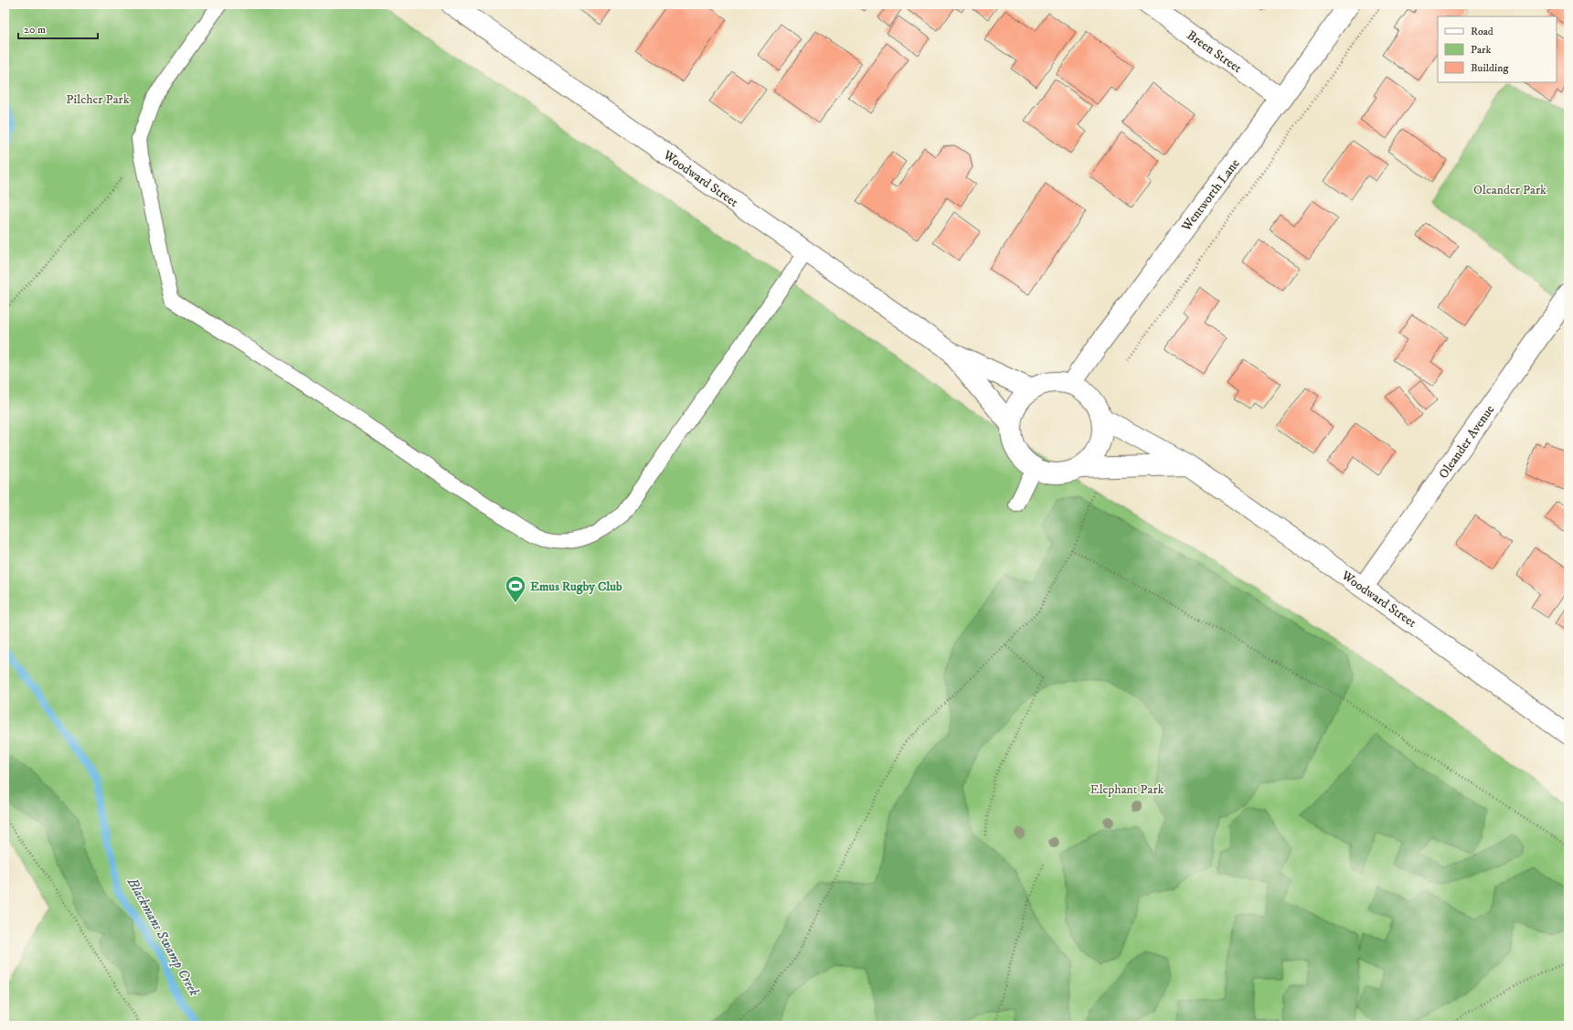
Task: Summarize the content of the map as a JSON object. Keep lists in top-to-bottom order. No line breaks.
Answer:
{"streets":{"street":["Breen Street","Woodward Street","Wentworth Lane","Oleander Avenue"]},"crossings":[["Breen Street","Wentworth Lane"],["Woodward Street","Wentworth Lane"],["Woodward Street","Oleander Avenue"]],"water":["Blackmans Swamp Creek"],"parks":["Pilcher Park","Oleander Park","Elephant Park"],"places":{"sports":["Emus Rugby Club"]},"legend":["Road","Park","Building"],"scale_bar":"20 m"}
